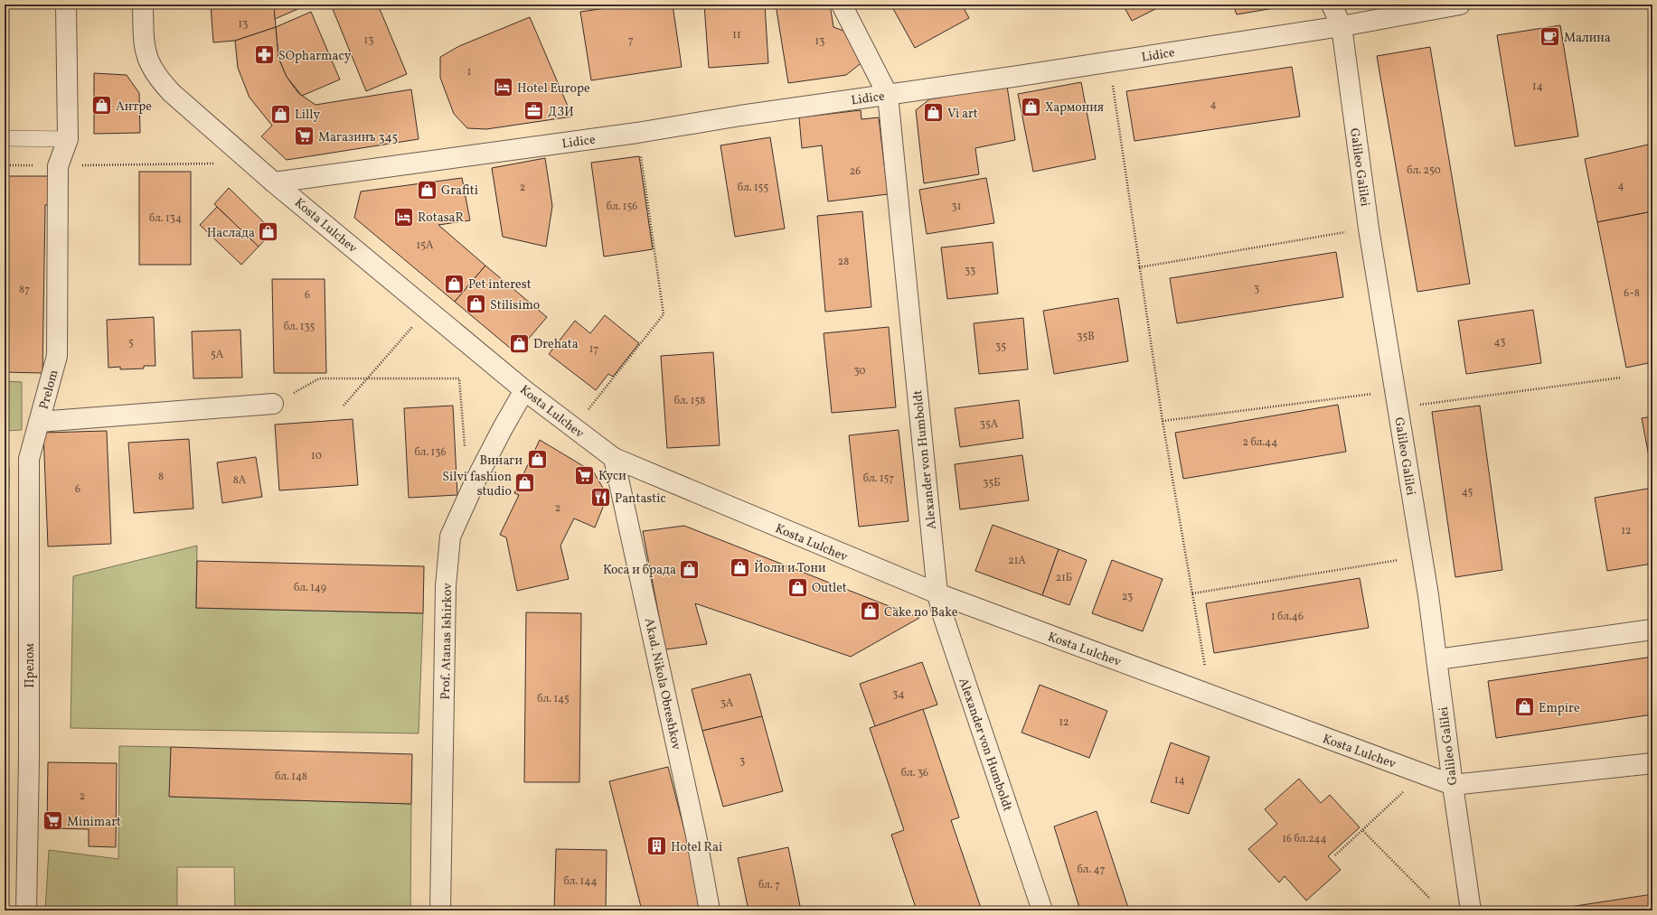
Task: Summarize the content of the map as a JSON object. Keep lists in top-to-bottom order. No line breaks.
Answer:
{"streets":{"street":["Lidice","Galileo Galilei","Kosta Lulchev","Prelom","Alexander von Humboldt","Prof. Atanas Ishirkov","Прелом","Akad. Nikola Obreshkov"]},"crossings":[["Lidice","Galileo Galilei"],["Lidice","Kosta Lulchev"],["Lidice","Alexander von Humboldt"],["Galileo Galilei","Kosta Lulchev"],["Kosta Lulchev","Alexander von Humboldt"],["Kosta Lulchev","Prof. Atanas Ishirkov"],["Kosta Lulchev","Akad. Nikola Obreshkov"],["Prelom","Прелом"]],"places":{"cafe":["Малина"],"pharmacy":["SOpharmacy"],"hotel":["Hotel Europe","RotasaR"],"shop":["Антре","Хармония","Vi art","Lilly","Grafiti","Наслада","Pet interest","Stilisimo","Drehata","Винаги","Silvi fashion studio","Йоли и Тони","Коса и брада","Outlet","Cake no Bake","Empire"],"office":["ДЗИ"],"supermarket":["Магазинъ 345","Куси","Minimart"],"restaurant":["Pantastic"],"building":["Hotel Rai"]},"house_numbers":["13","11","13","7","13","1","14","4","бл. 250","26","4","2","бл. 155","бл. 156","31","бл. 134","15А","28","33","3","87","6-8","6","бл. 135","35В","43","5","35","17","5А","30","бл. 158","35А","2 бл.44","бл. 136","10","8","бл. 157","8А","35Б","6","45","2","12","21А","21Б","бл. 149","23","1 бл.46","34","бл. 145","3А","12","3","бл. 36","бл. 148","14","2","16 бл.244","бл. 47","бл. 144","бл. 7"]}
